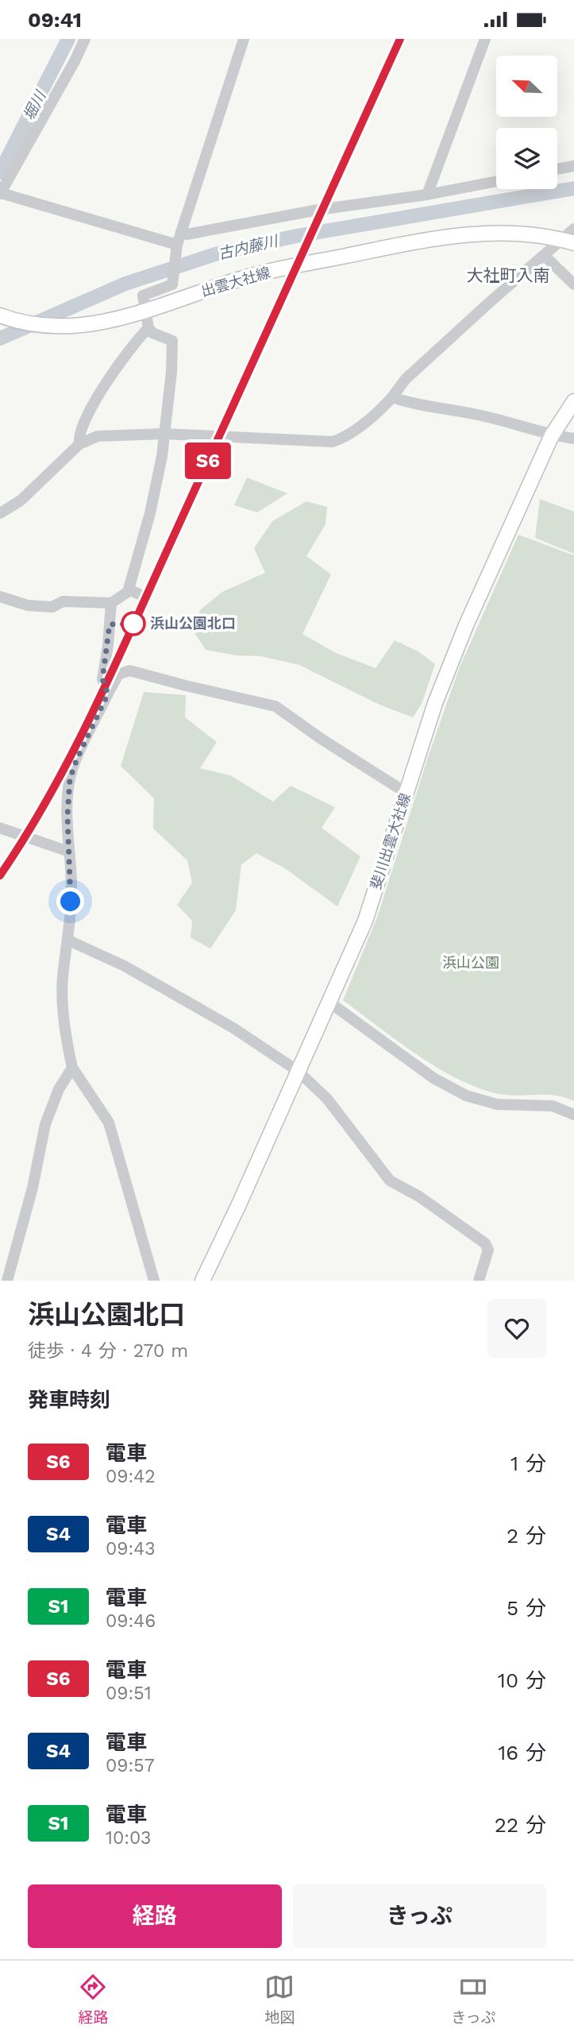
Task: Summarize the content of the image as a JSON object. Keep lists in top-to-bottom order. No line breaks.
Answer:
{"streets":{"main road":["出雲大社線","斐川出雲大社線"]},"districts":["大社町入南"],"water":["堀川","古内藤川"],"parks":["浜山公園"],"places":["浜山公園北口"],"north":"top left","page":{"status":"09:41","on_map":"S6","heading":[["浜山公園北口","徒歩 · 4 分 · 270 m"],"発車時刻"],"list":[{"mark":"S6","name":"電車","note":"09:42","value":"1 分"},{"mark":"S4","name":"電車","note":"09:43","value":"2 分"},{"mark":"S1","name":"電車","note":"09:46","value":"5 分"},{"mark":"S6","name":"電車","note":"09:51","value":"10 分"},{"mark":"S4","name":"電車","note":"09:57","value":"16 分"},{"mark":"S1","name":"電車","note":"10:03","value":"22 分"}],"buttons":["経路","きっぷ"],"tabs":["経路","地図","きっぷ"]}}
